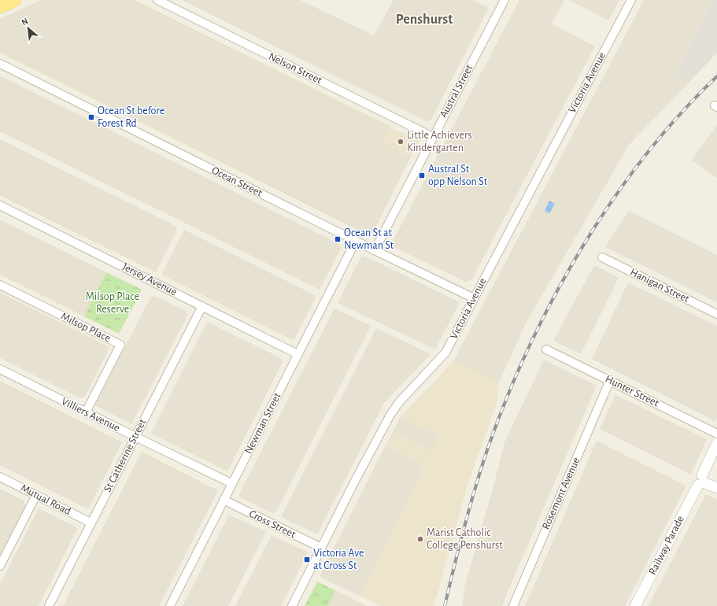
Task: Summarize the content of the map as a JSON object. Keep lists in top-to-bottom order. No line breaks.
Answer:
{"streets":{"street":["Nelson Street","Victoria Avenue","Austral Street","Ocean Street","Jersey Avenue","Hanigan Street","Milsop Place","Hunter Street","Villiers Avenue","Newman Street","St Catherine Street","Rosemont Avenue","Mutual Road","Cross Street","Railway Parade"]},"crossings":[["Nelson Street","Austral Street"],["Victoria Avenue","Ocean Street"],["Victoria Avenue","Cross Street"],["Austral Street","Ocean Street"],["Ocean Street","Newman Street"],["Jersey Avenue","Newman Street"],["Jersey Avenue","St Catherine Street"],["Milsop Place","Villiers Avenue"],["Hunter Street","Rosemont Avenue"],["Villiers Avenue","Newman Street"],["Villiers Avenue","St Catherine Street"],["Newman Street","Cross Street"],["St Catherine Street","Mutual Road"]],"districts":["Penshurst"],"parks":["Milsop Place Reserve"],"places":{"transit":["Ocean St before Forest Rd","Austral St opp Nelson St","Ocean St at Newman St","Victoria Ave at Cross St"],"other":["Little Achievers Kindergarten","Marist Catholic College Penshurst"]},"north":"top left"}
